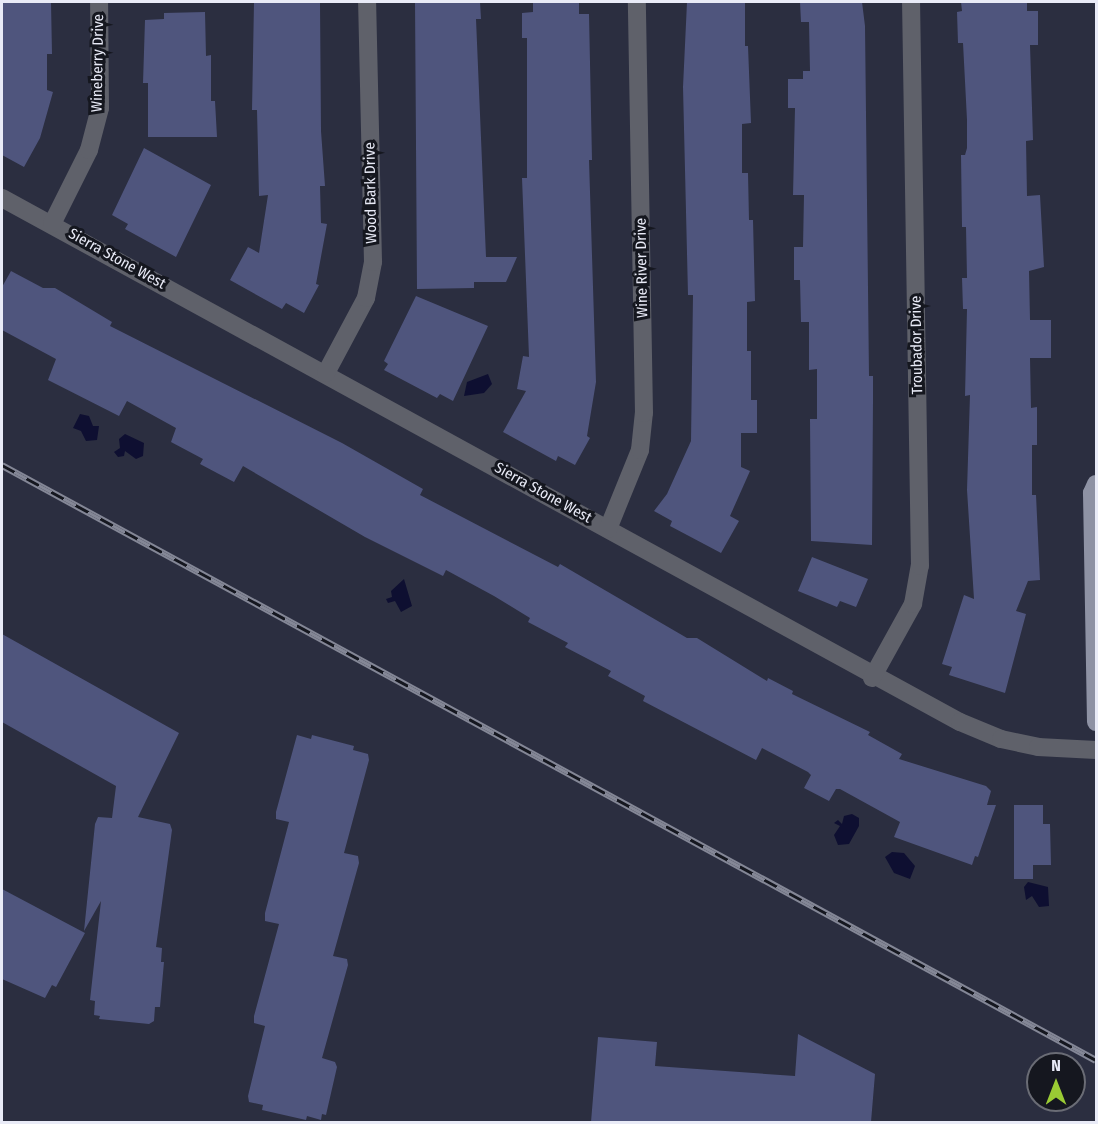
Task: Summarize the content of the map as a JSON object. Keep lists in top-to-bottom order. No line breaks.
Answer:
{"streets":{"street":["Wineberry Drive","Wood Bark Drive","Sierra Stone West","Wine River Drive","Troubador Drive"]},"crossings":[["Wineberry Drive","Sierra Stone West"],["Wood Bark Drive","Sierra Stone West"],["Sierra Stone West","Wine River Drive"],["Sierra Stone West","Troubador Drive"]],"north":"top"}
